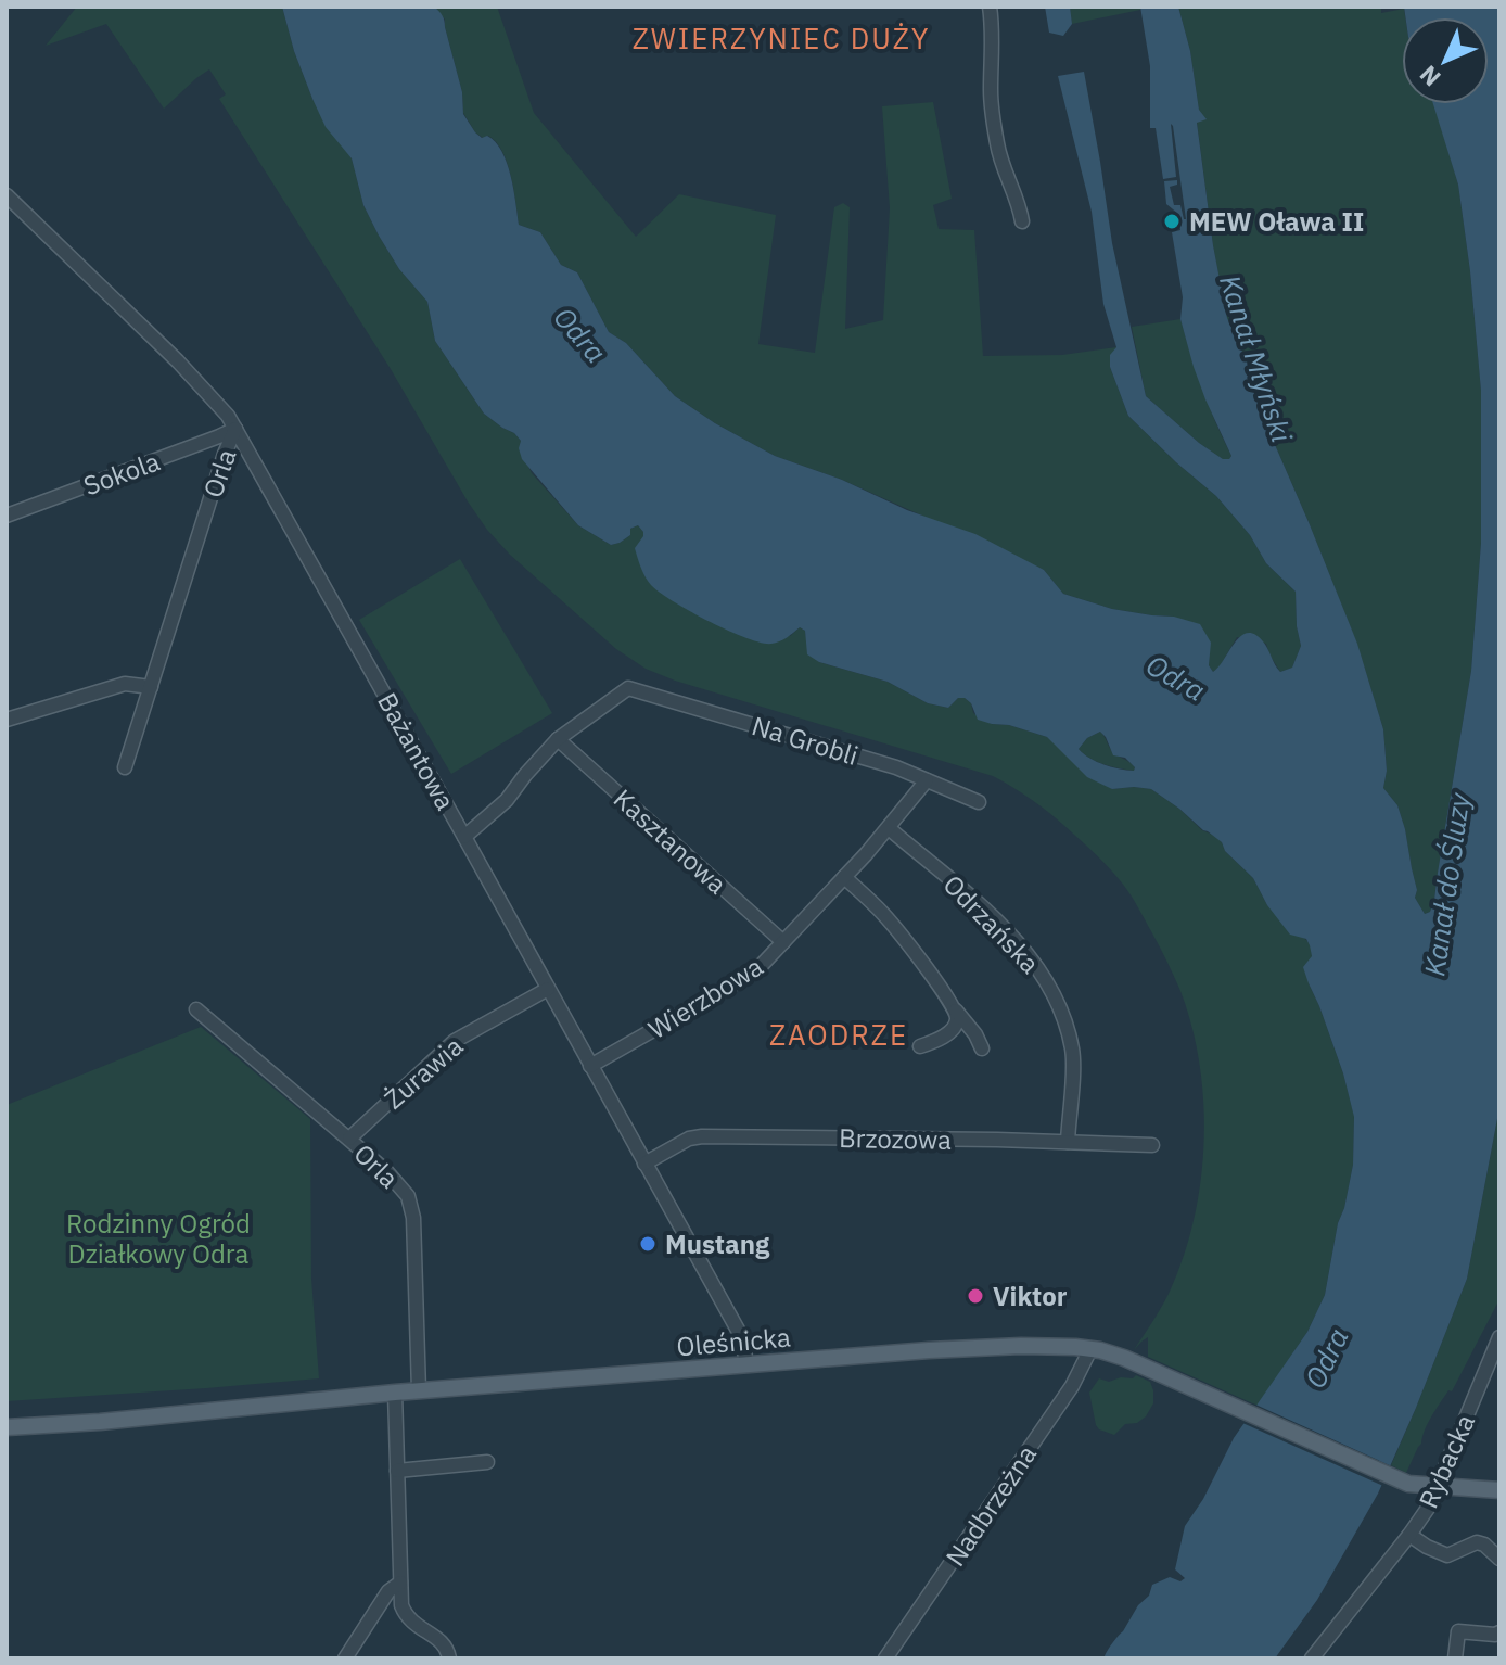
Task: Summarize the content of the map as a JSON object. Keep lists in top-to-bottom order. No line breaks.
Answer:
{"streets":{"main road":["Oleśnicka"],"street":["Sokola","Orla","Na Grobli","Bażantowa","Kasztanowa","Odrzańska","Wierzbowa","Żurawia","Brzozowa","Rybacka","Nadbrzeżna"]},"crossings":[["Sokola","Orla"],["Sokola","Bażantowa"],["Orla","Bażantowa"],["Orla","Żurawia"],["Orla","Oleśnicka"],["Na Grobli","Kasztanowa"],["Na Grobli","Wierzbowa"],["Bażantowa","Wierzbowa"],["Bażantowa","Żurawia"],["Bażantowa","Brzozowa"],["Bażantowa","Oleśnicka"],["Kasztanowa","Wierzbowa"],["Odrzańska","Wierzbowa"],["Odrzańska","Brzozowa"],["Oleśnicka","Rybacka"],["Oleśnicka","Nadbrzeżna"]],"districts":["ZWIERZYNIEC DUŻY","ZAODRZE"],"water":["Odra","Kanał Młyński","Kanał do Śluzy"],"parks":["Rodzinny Ogród Działkowy Odra"],"places":["MEW Oława II","Mustang","Viktor"],"north":"bottom left"}
